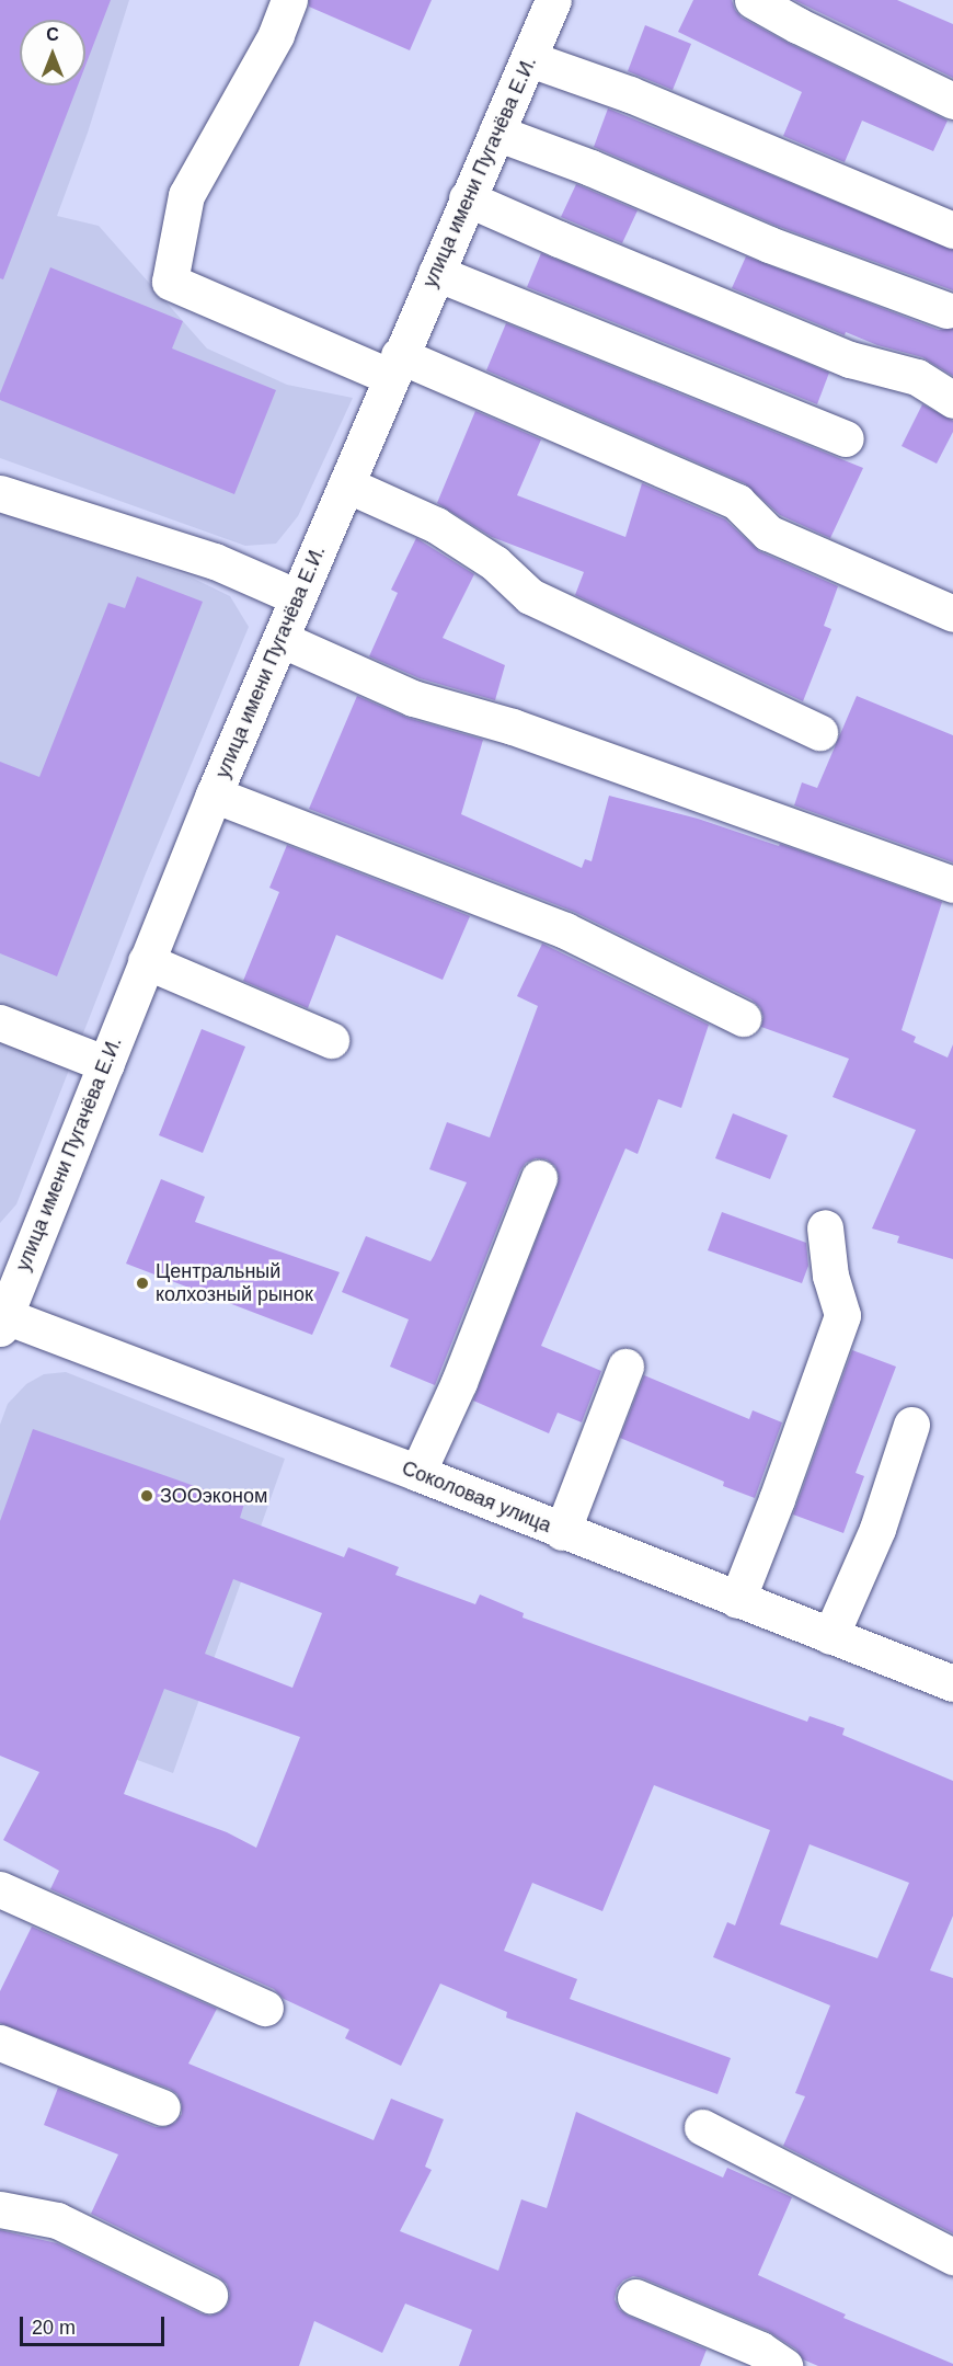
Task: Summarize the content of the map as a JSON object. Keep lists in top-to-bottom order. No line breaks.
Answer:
{"streets":{"street":["улица имени Пугачёва Е.И.","Соколовая улица"]},"crossings":[["улица имени Пугачёва Е.И.","Соколовая улица"]],"places":["Центральный колхозный рынок","ЗООэконом"],"scale_bar":"20 m","north":"top"}
